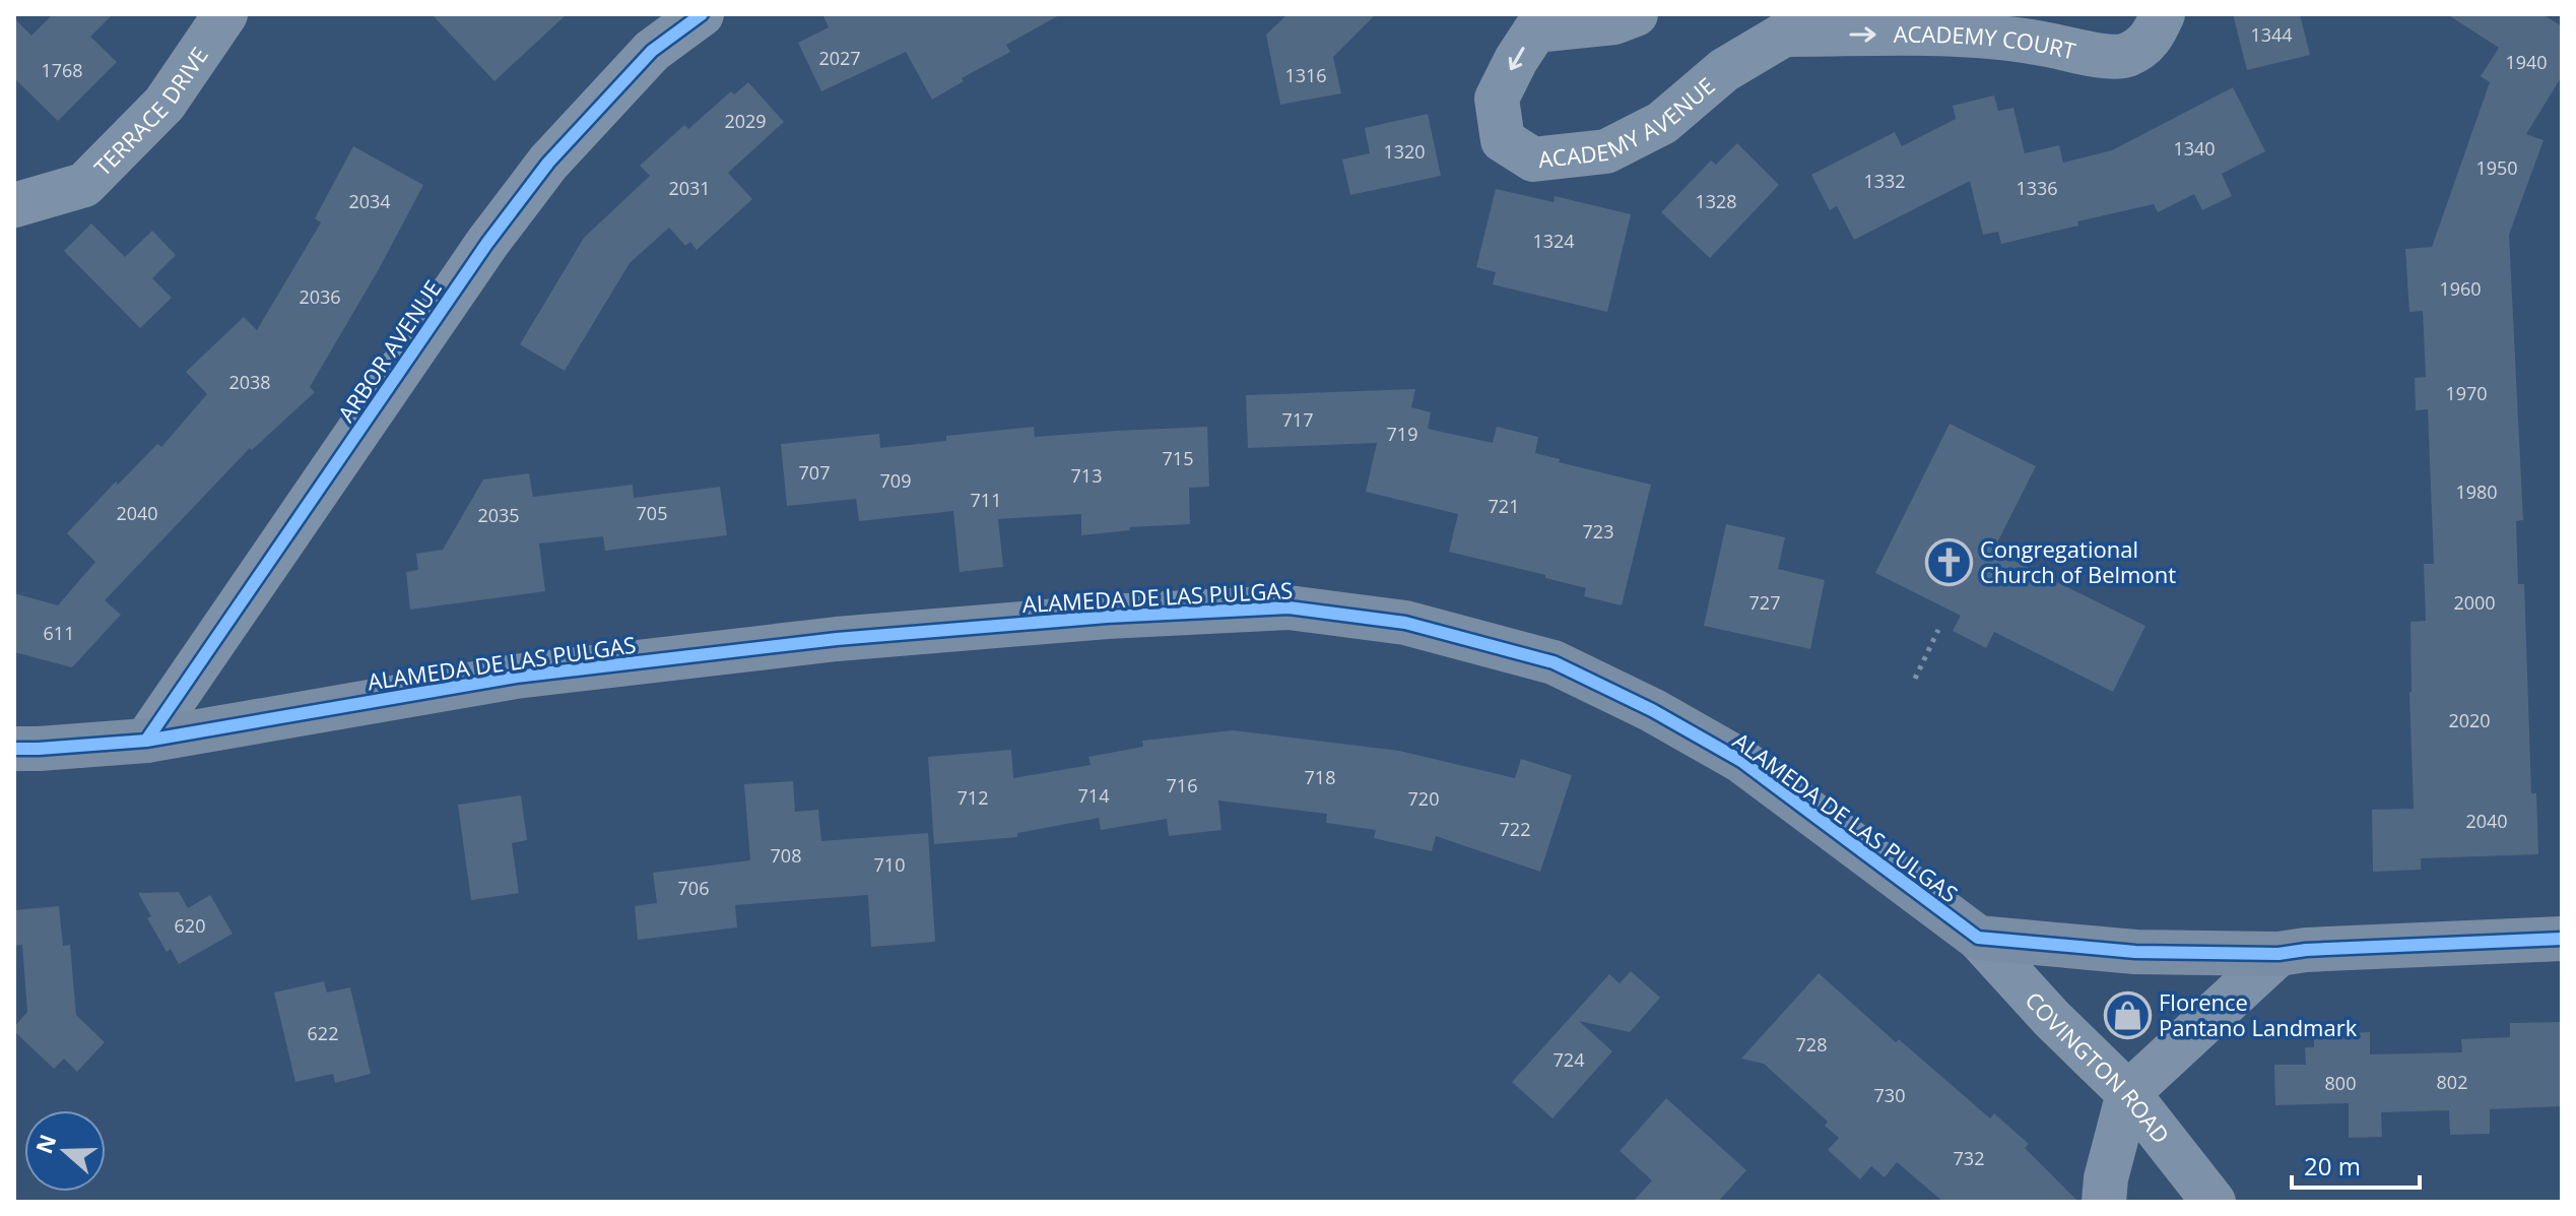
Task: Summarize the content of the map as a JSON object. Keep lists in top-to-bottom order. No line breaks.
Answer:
{"streets":{"main road":["ALAMEDA DE LAS PULGAS"],"street":["ACADEMY COURT","TERRACE DRIVE","ACADEMY AVENUE","ARBOR AVENUE","COVINGTON ROAD"]},"crossings":[["ACADEMY COURT","ACADEMY AVENUE"],["ARBOR AVENUE","ALAMEDA DE LAS PULGAS"],["ALAMEDA DE LAS PULGAS","COVINGTON ROAD"]],"one_way":["ACADEMY COURT"],"places":{"church":["Congregational Church of Belmont"],"shop":["Florence Pantano Landmark"]},"house_numbers":["1344","2027","1940","1768","1316","2029","1340","1320","1950","1332","2031","1336","2034","1328","1324","1960","2036","2038","1970","717","719","715","707","713","709","1980","711","721","2040","705","2035","723","727","2000","611","2020","718","716","714","712","720","2040","722","708","710","706","620","622","728","724","802","800","730","732"],"scale_bar":"20 m","north":"left"}
